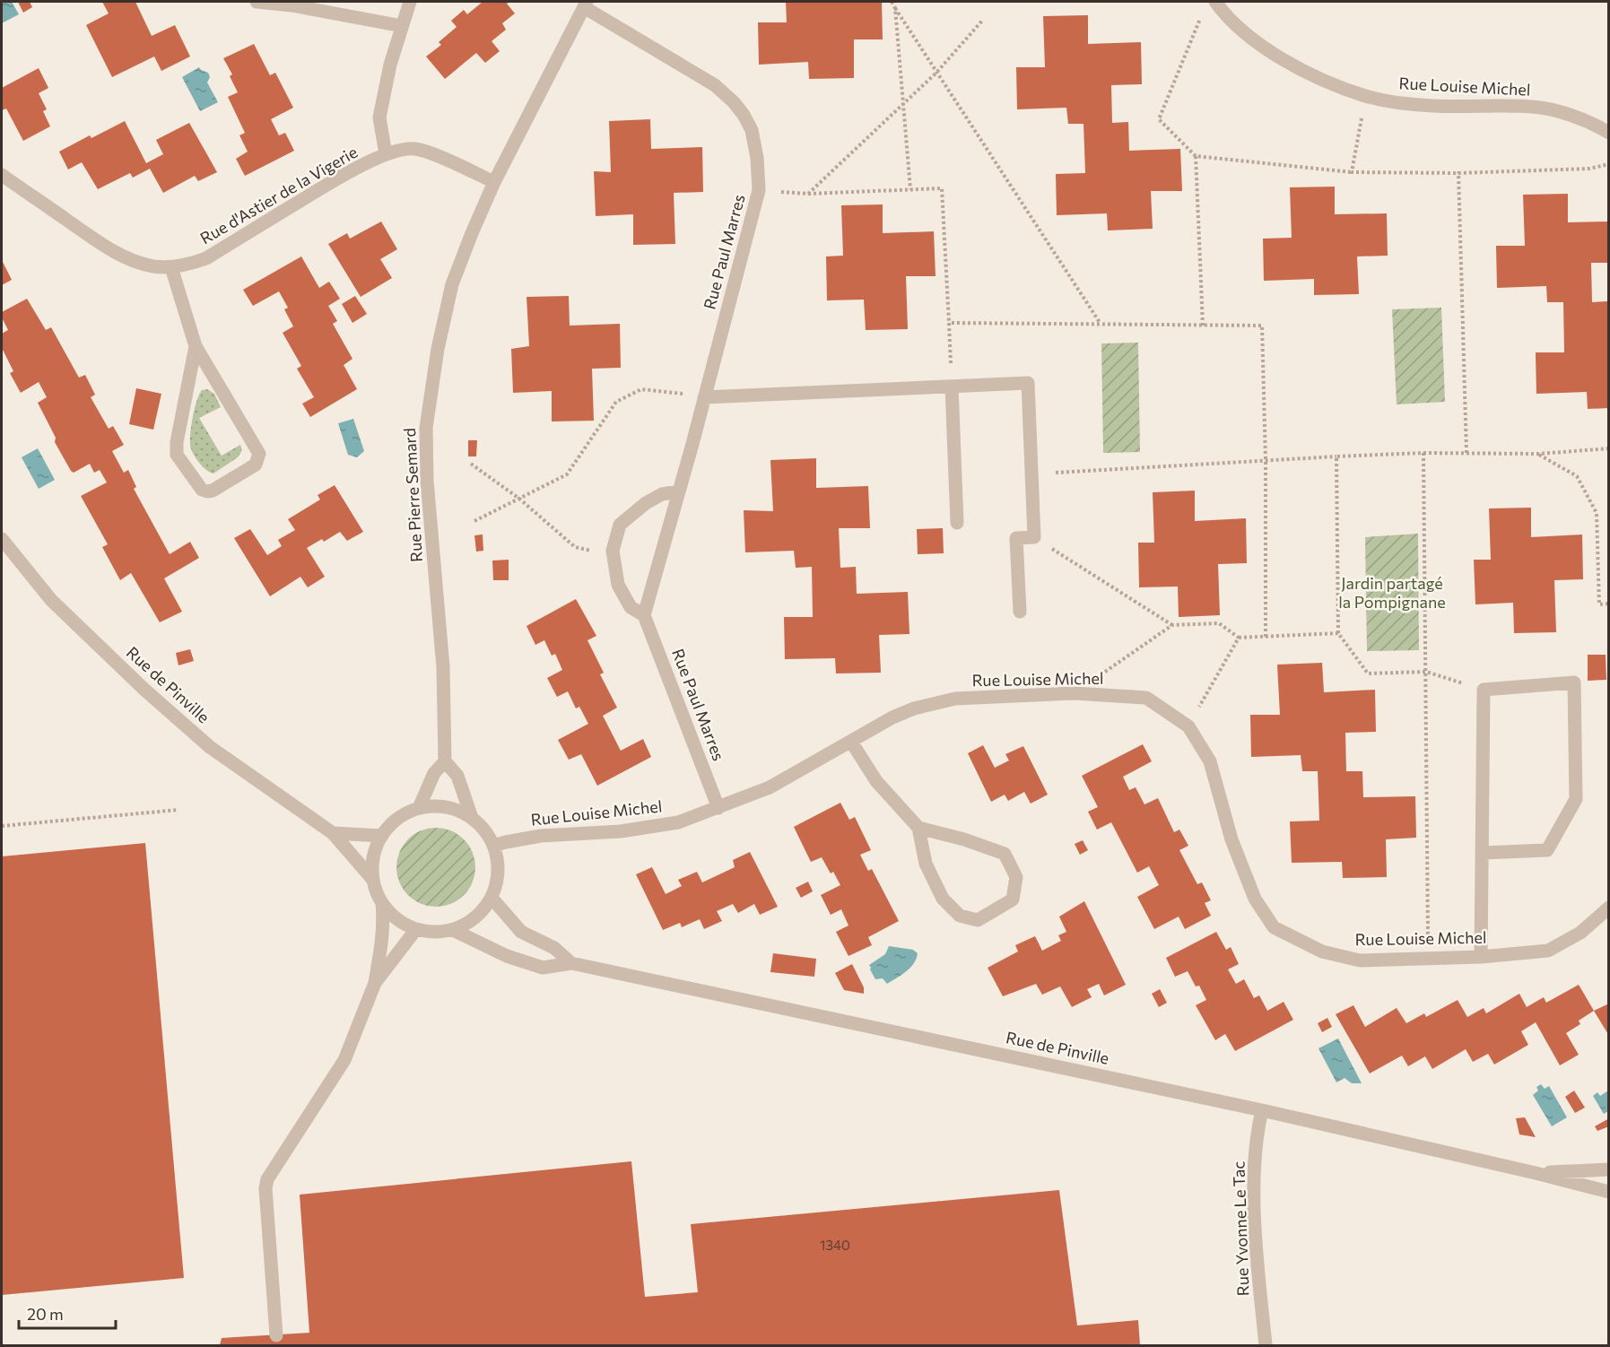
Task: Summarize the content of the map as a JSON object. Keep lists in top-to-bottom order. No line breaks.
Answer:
{"streets":{"street":["Rue Louise Michel","Rue d'Astier de la Vigerie","Rue Paul Marres","Rue Pierre Semard","Rue de Pinville","Rue Yvonne Le Tac"]},"crossings":[["Rue Louise Michel","Rue Paul Marres"],["Rue Louise Michel","Rue de Pinville"],["Rue d'Astier de la Vigerie","Rue Pierre Semard"],["Rue Paul Marres","Rue Pierre Semard"],["Rue de Pinville","Rue Yvonne Le Tac"]],"parks":["Jardin partagé la Pompignane"],"house_numbers":["1340"],"scale_bar":"20 m"}
